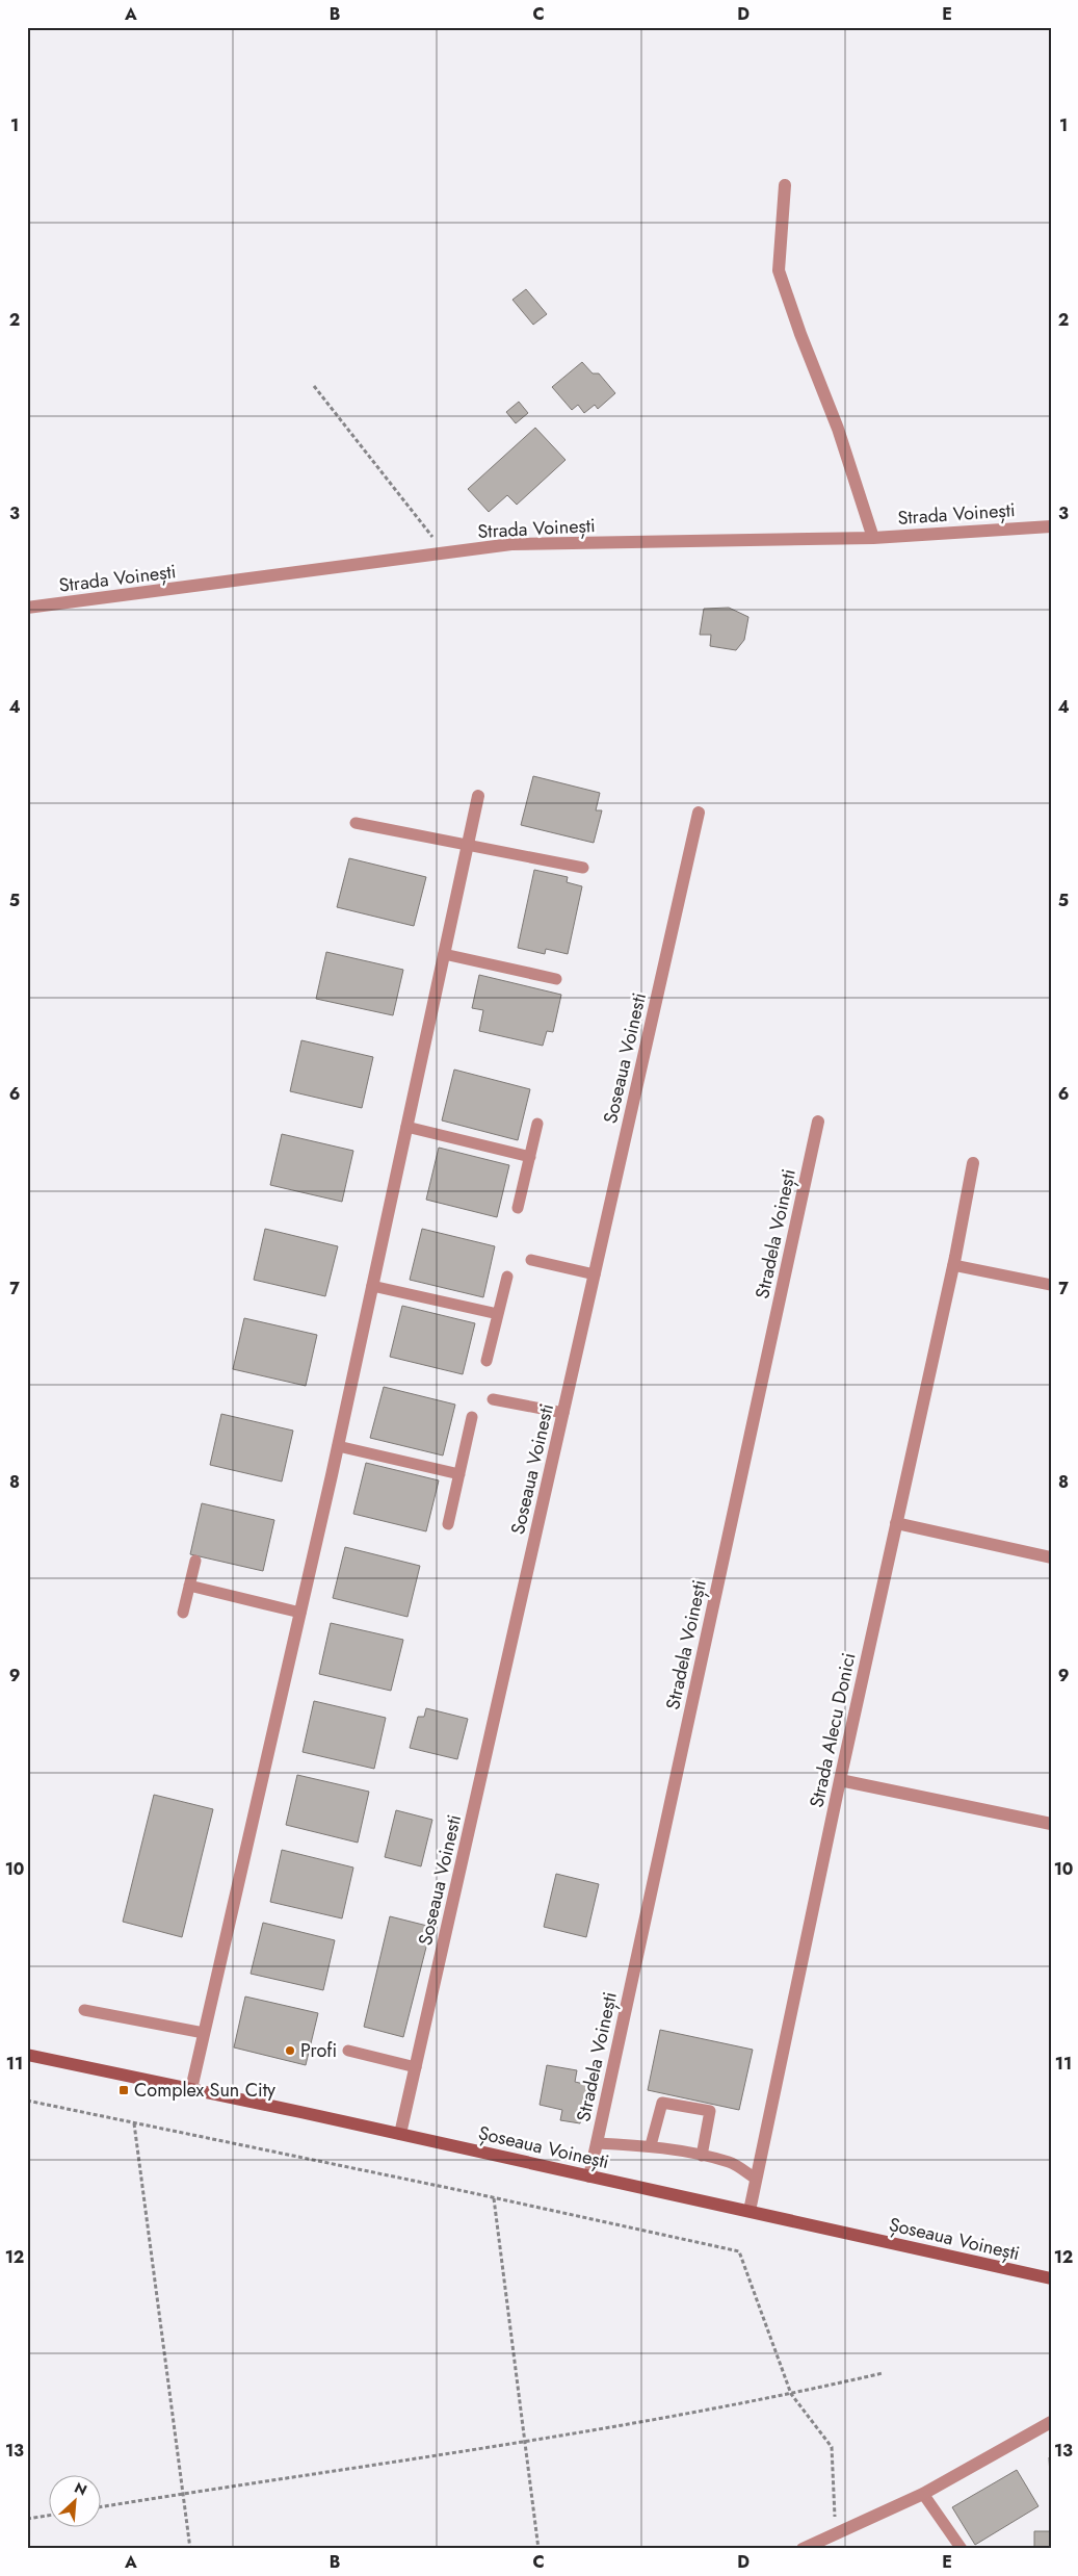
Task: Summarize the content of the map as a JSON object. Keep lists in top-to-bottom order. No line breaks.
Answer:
{"streets":{"main road":["Șoseaua Voinești"],"street":["Strada Voinești","Soseaua Voinesti","Stradela Voinești","Strada Alecu Donici"]},"crossings":[["Soseaua Voinesti","Șoseaua Voinești"],["Stradela Voinești","Șoseaua Voinești"],["Strada Alecu Donici","Șoseaua Voinești"]],"places":{"other":["Profi"],"transit":["Complex Sun City"]},"north":"top right","grid":{"columns":["A","B","C","D","E"],"rows":["1","2","3","4","5","6","7","8","9","10","11","12","13"]}}
